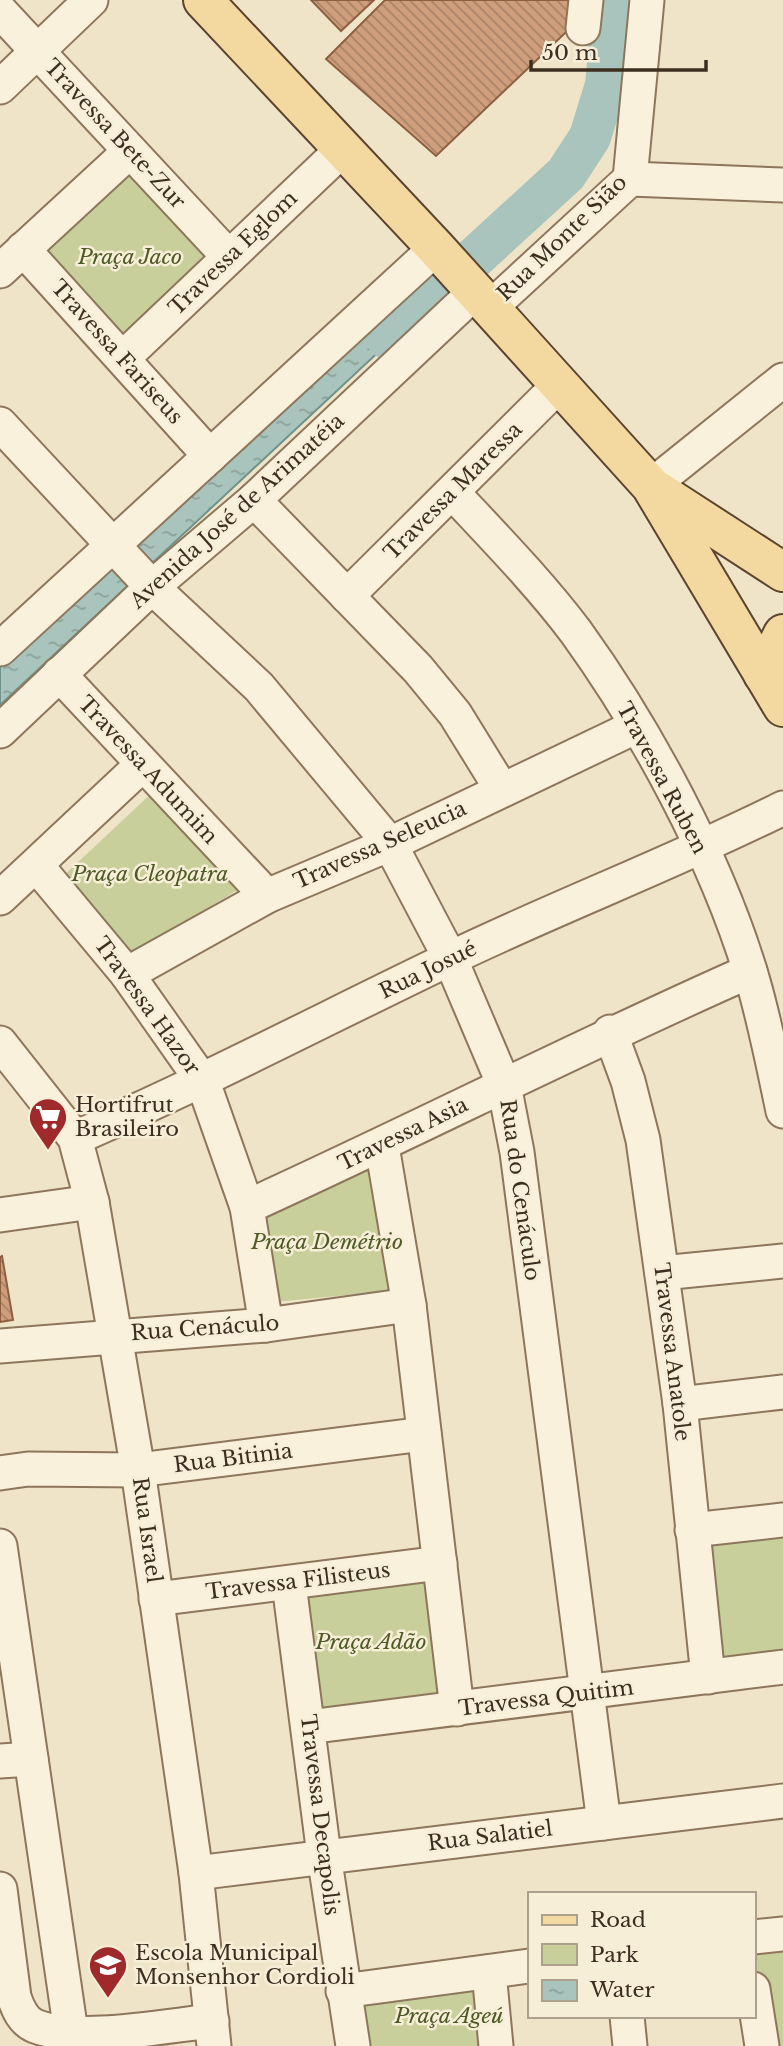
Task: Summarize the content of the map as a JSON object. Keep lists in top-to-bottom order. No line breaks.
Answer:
{"streets":{"street":["Travessa Bete-Zur","Rua Monte Sião","Travessa Eglom","Travessa Fariseus","Travessa Maressa","Avenida José de Arimatéia","Travessa Adumim","Travessa Ruben","Travessa Seleucia","Rua Josué","Travessa Hazor","Travessa Asia","Rua do Cenáculo","Rua Cenáculo","Travessa Anatole","Rua Bitinia","Rua Israel","Travessa Filisteus","Travessa Quitim","Travessa Decapolis","Rua Salatiel"]},"crossings":[["Travessa Bete-Zur","Travessa Eglom"],["Rua Monte Sião","Avenida José de Arimatéia"],["Travessa Eglom","Travessa Fariseus"],["Travessa Maressa","Travessa Ruben"],["Avenida José de Arimatéia","Travessa Adumim"],["Avenida José de Arimatéia","Rua do Cenáculo"],["Travessa Adumim","Travessa Seleucia"],["Travessa Ruben","Travessa Seleucia"],["Travessa Ruben","Rua Josué"],["Travessa Ruben","Travessa Asia"],["Travessa Seleucia","Travessa Hazor"],["Travessa Seleucia","Rua do Cenáculo"],["Rua Josué","Travessa Hazor"],["Rua Josué","Rua do Cenáculo"],["Rua Josué","Rua Israel"],["Travessa Hazor","Travessa Asia"],["Travessa Hazor","Rua Cenáculo"],["Travessa Asia","Rua do Cenáculo"],["Travessa Asia","Travessa Anatole"],["Rua do Cenáculo","Travessa Quitim"],["Rua do Cenáculo","Rua Salatiel"],["Rua Cenáculo","Rua Israel"],["Travessa Anatole","Travessa Quitim"],["Rua Bitinia","Rua Israel"],["Rua Israel","Travessa Filisteus"],["Rua Israel","Rua Salatiel"],["Travessa Filisteus","Travessa Decapolis"],["Travessa Quitim","Travessa Decapolis"],["Travessa Decapolis","Rua Salatiel"]],"parks":["Praça Jaco","Praça Cleopatra","Praça Demétrio","Praça Adão","Praça Ageú"],"places":{"supermarket":["Hortifrut Brasileiro"],"school or university":["Escola Municipal Monsenhor Cordioli"]},"legend":["Road","Park","Water"],"scale_bar":"50 m"}
